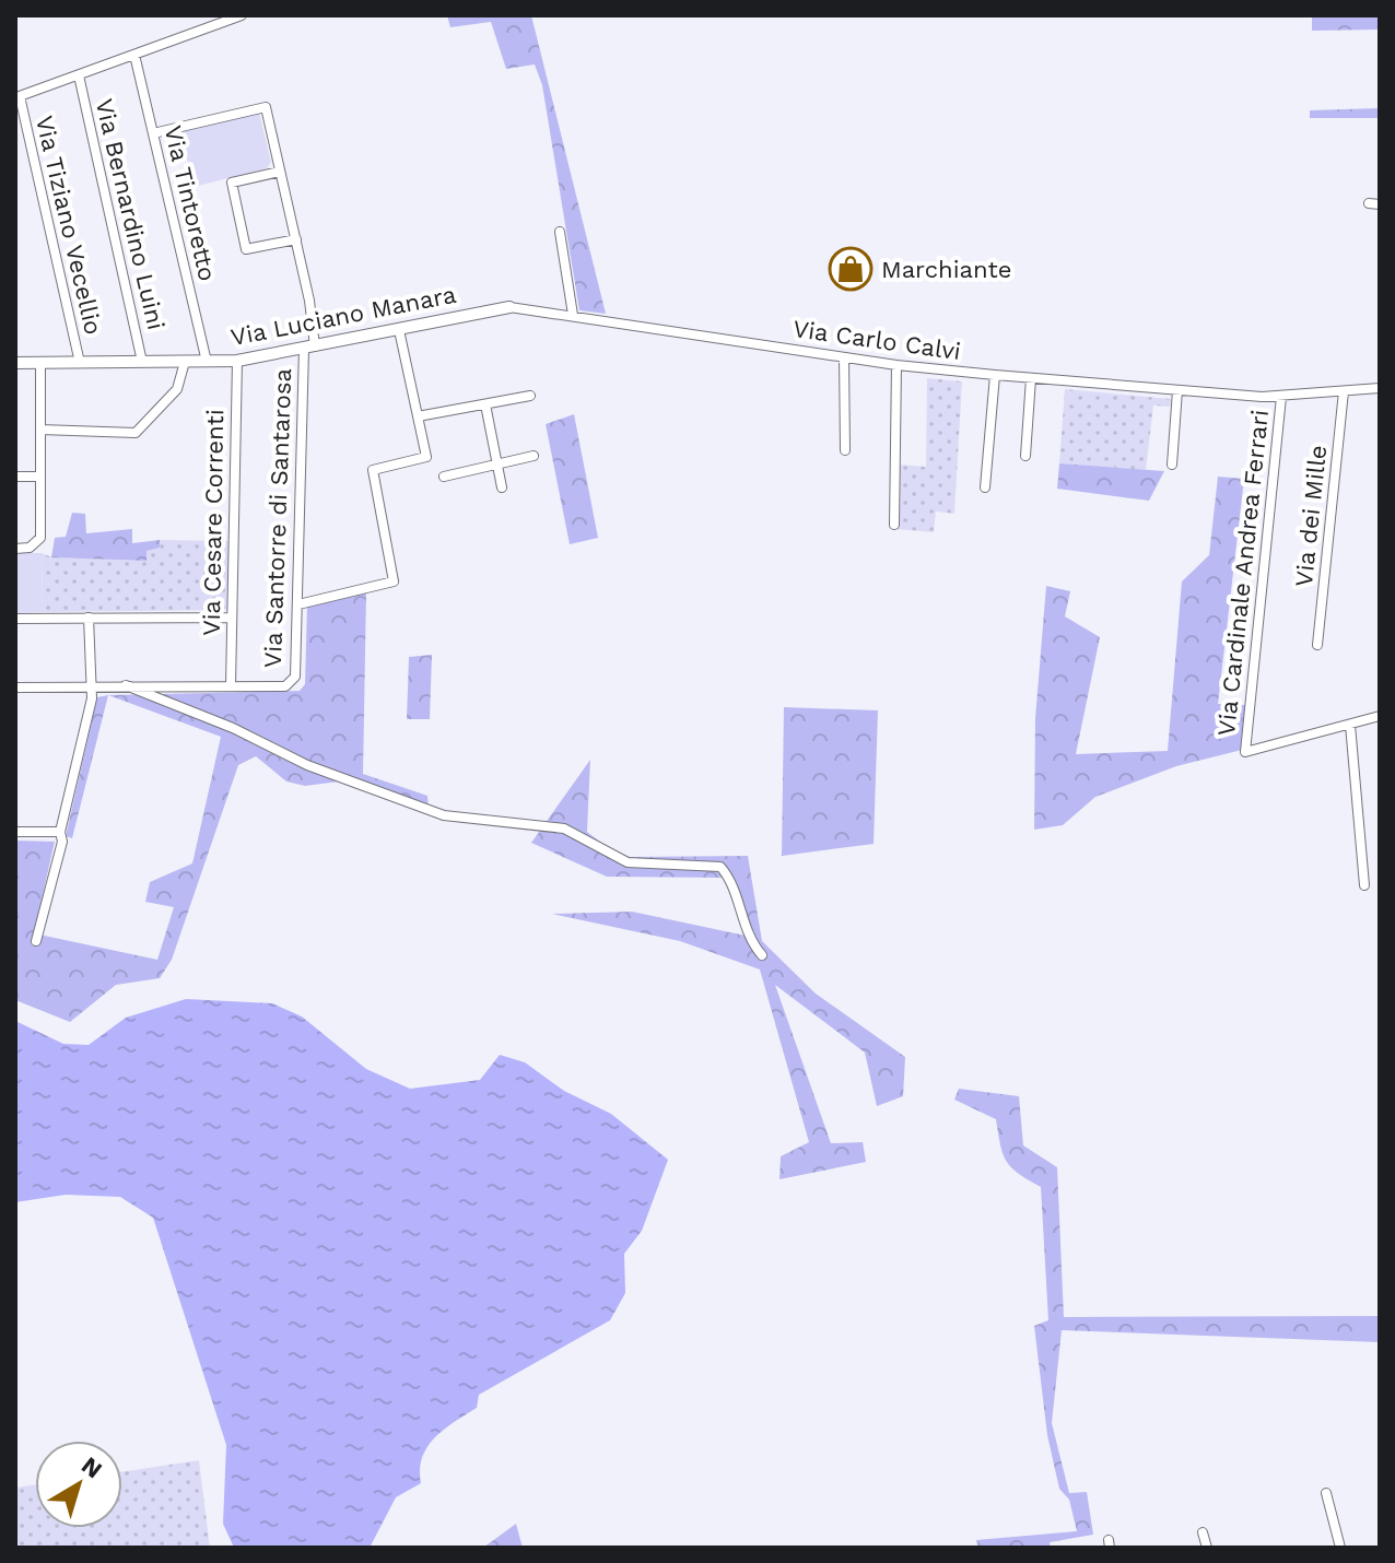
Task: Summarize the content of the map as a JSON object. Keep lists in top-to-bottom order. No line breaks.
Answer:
{"streets":{"main road":["Via Luciano Manara"],"street":["Via Tintoretto","Via Bernardino Luini","Via Tiziano Vecellio","Via Carlo Calvi","Via dei Mille","Via Santorre di Santarosa","Via Cesare Correnti","Via Cardinale Andrea Ferrari"]},"crossings":[["Via Tintoretto","Via Luciano Manara"],["Via Tintoretto","Via Santorre di Santarosa"],["Via Bernardino Luini","Via Luciano Manara"],["Via Tiziano Vecellio","Via Luciano Manara"],["Via Luciano Manara","Via Carlo Calvi"],["Via Luciano Manara","Via Santorre di Santarosa"],["Via Luciano Manara","Via Cesare Correnti"],["Via Carlo Calvi","Via dei Mille"],["Via Carlo Calvi","Via Cardinale Andrea Ferrari"],["Via Santorre di Santarosa","Via Cesare Correnti"]],"places":{"shop":["Marchiante"]},"north":"top right"}
